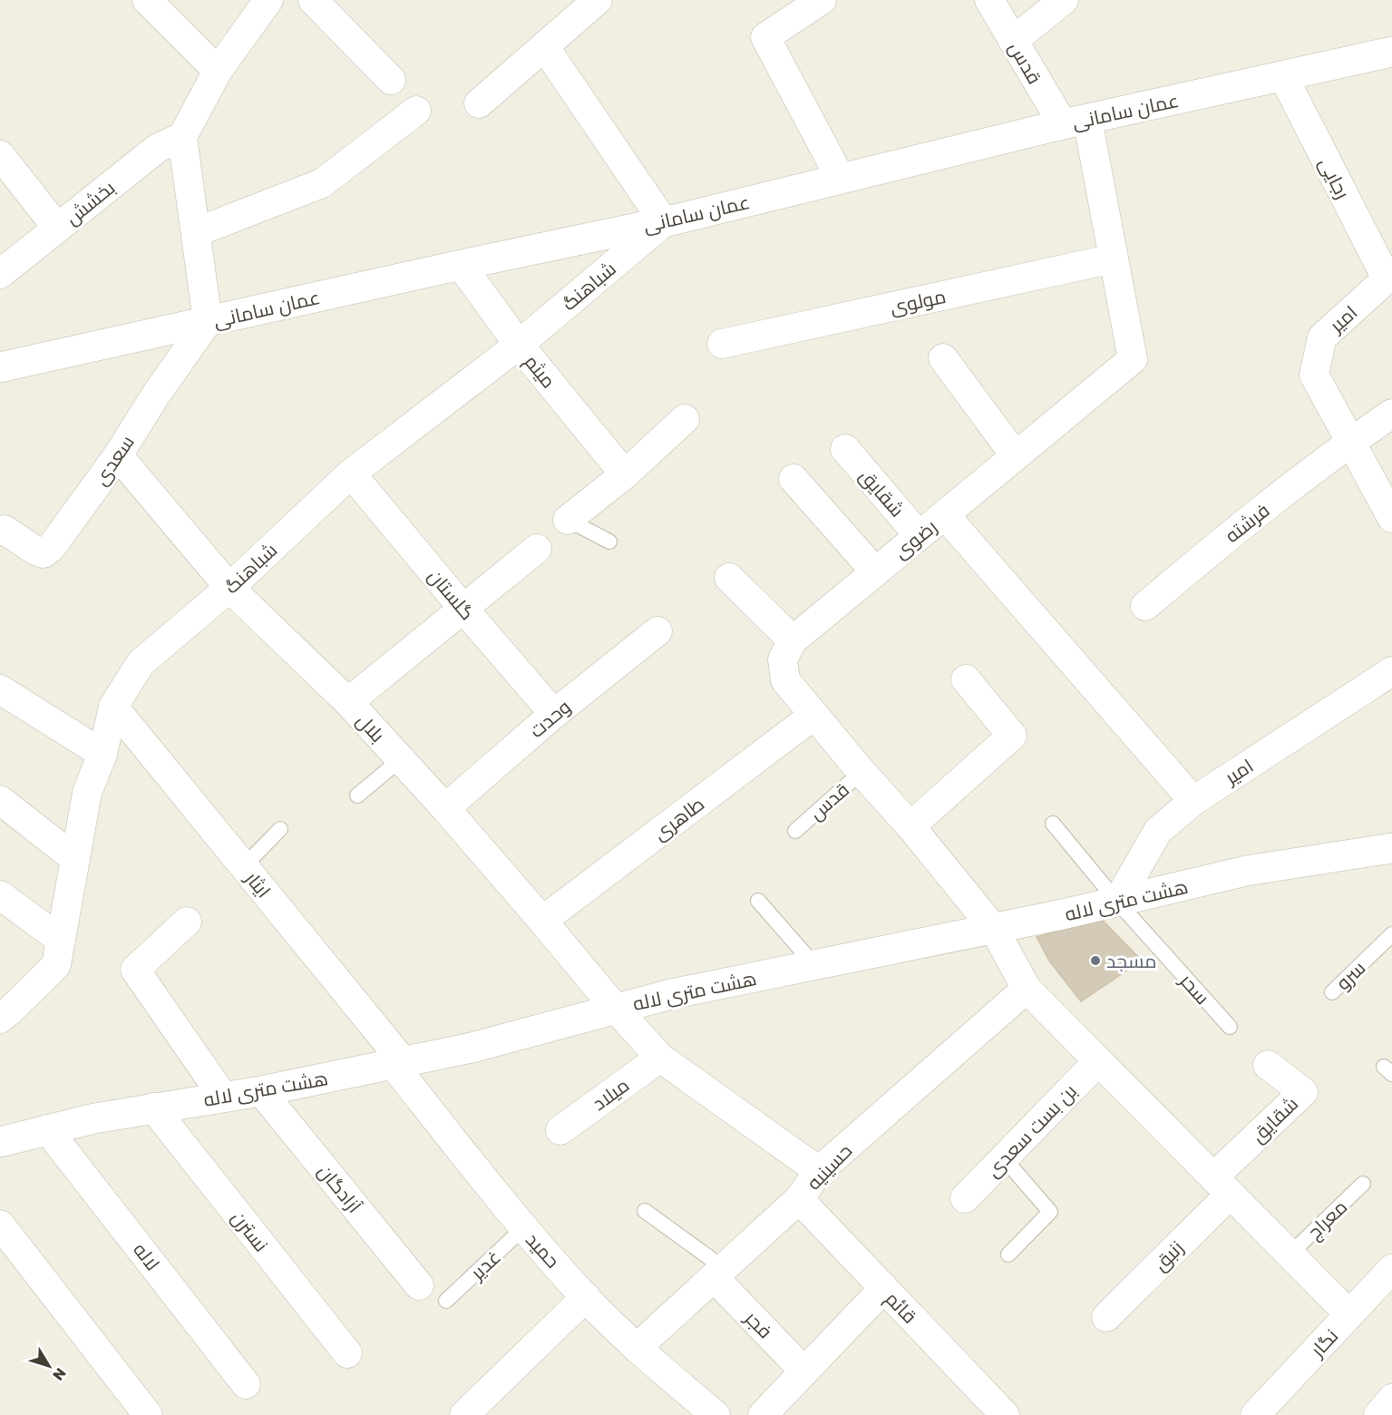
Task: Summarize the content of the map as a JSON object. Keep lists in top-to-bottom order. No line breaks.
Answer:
{"streets":{"street":["قدس","عمان سامانی","رجایی","بخشش","شباهنگ","مولوی","امیر","میثم","سعدی","شقایق","فرشته","رضوی","گلستان","وحدت","بلال","طاهری","ایثار","هشت متری لاله","میلاد","بن بست سعدی","حسینیه","آزادگان","نسترن","حمید","زنبق","لاله","قائم","فجر","نگار"],"lane":["سرو","سحر","معراج","غدیر"]},"crossings":[["قدس","عمان سامانی"],["قدس","رضوی"],["عمان سامانی","رجایی"],["عمان سامانی","شباهنگ"],["عمان سامانی","میثم"],["عمان سامانی","سعدی"],["عمان سامانی","رضوی"],["رجایی","امیر"],["شباهنگ","میثم"],["شباهنگ","گلستان"],["شباهنگ","بلال"],["شباهنگ","ایثار"],["مولوی","رضوی"],["امیر","فرشته"],["امیر","هشت متری لاله"],["امیر","سحر"],["سعدی","بلال"],["شقایق","رضوی"],["شقایق","زنبق"],["رضوی","طاهری"],["رضوی","هشت متری لاله"],["رضوی","بن بست سعدی"],["رضوی","حسینیه"],["رضوی","معراج"],["رضوی","زنبق"],["رضوی","نگار"],["گلستان","وحدت"],["وحدت","بلال"],["بلال","طاهری"],["بلال","هشت متری لاله"],["بلال","میلاد"],["بلال","حسینیه"],["ایثار","هشت متری لاله"],["ایثار","حمید"],["هشت متری لاله","سحر"],["هشت متری لاله","آزادگان"],["هشت متری لاله","نسترن"],["هشت متری لاله","حمید"],["هشت متری لاله","لاله"],["حسینیه","حمید"],["حسینیه","قائم"],["حسینیه","فجر"],["حمید","غدیر"]],"places":["مسجد"],"north":"bottom right"}
